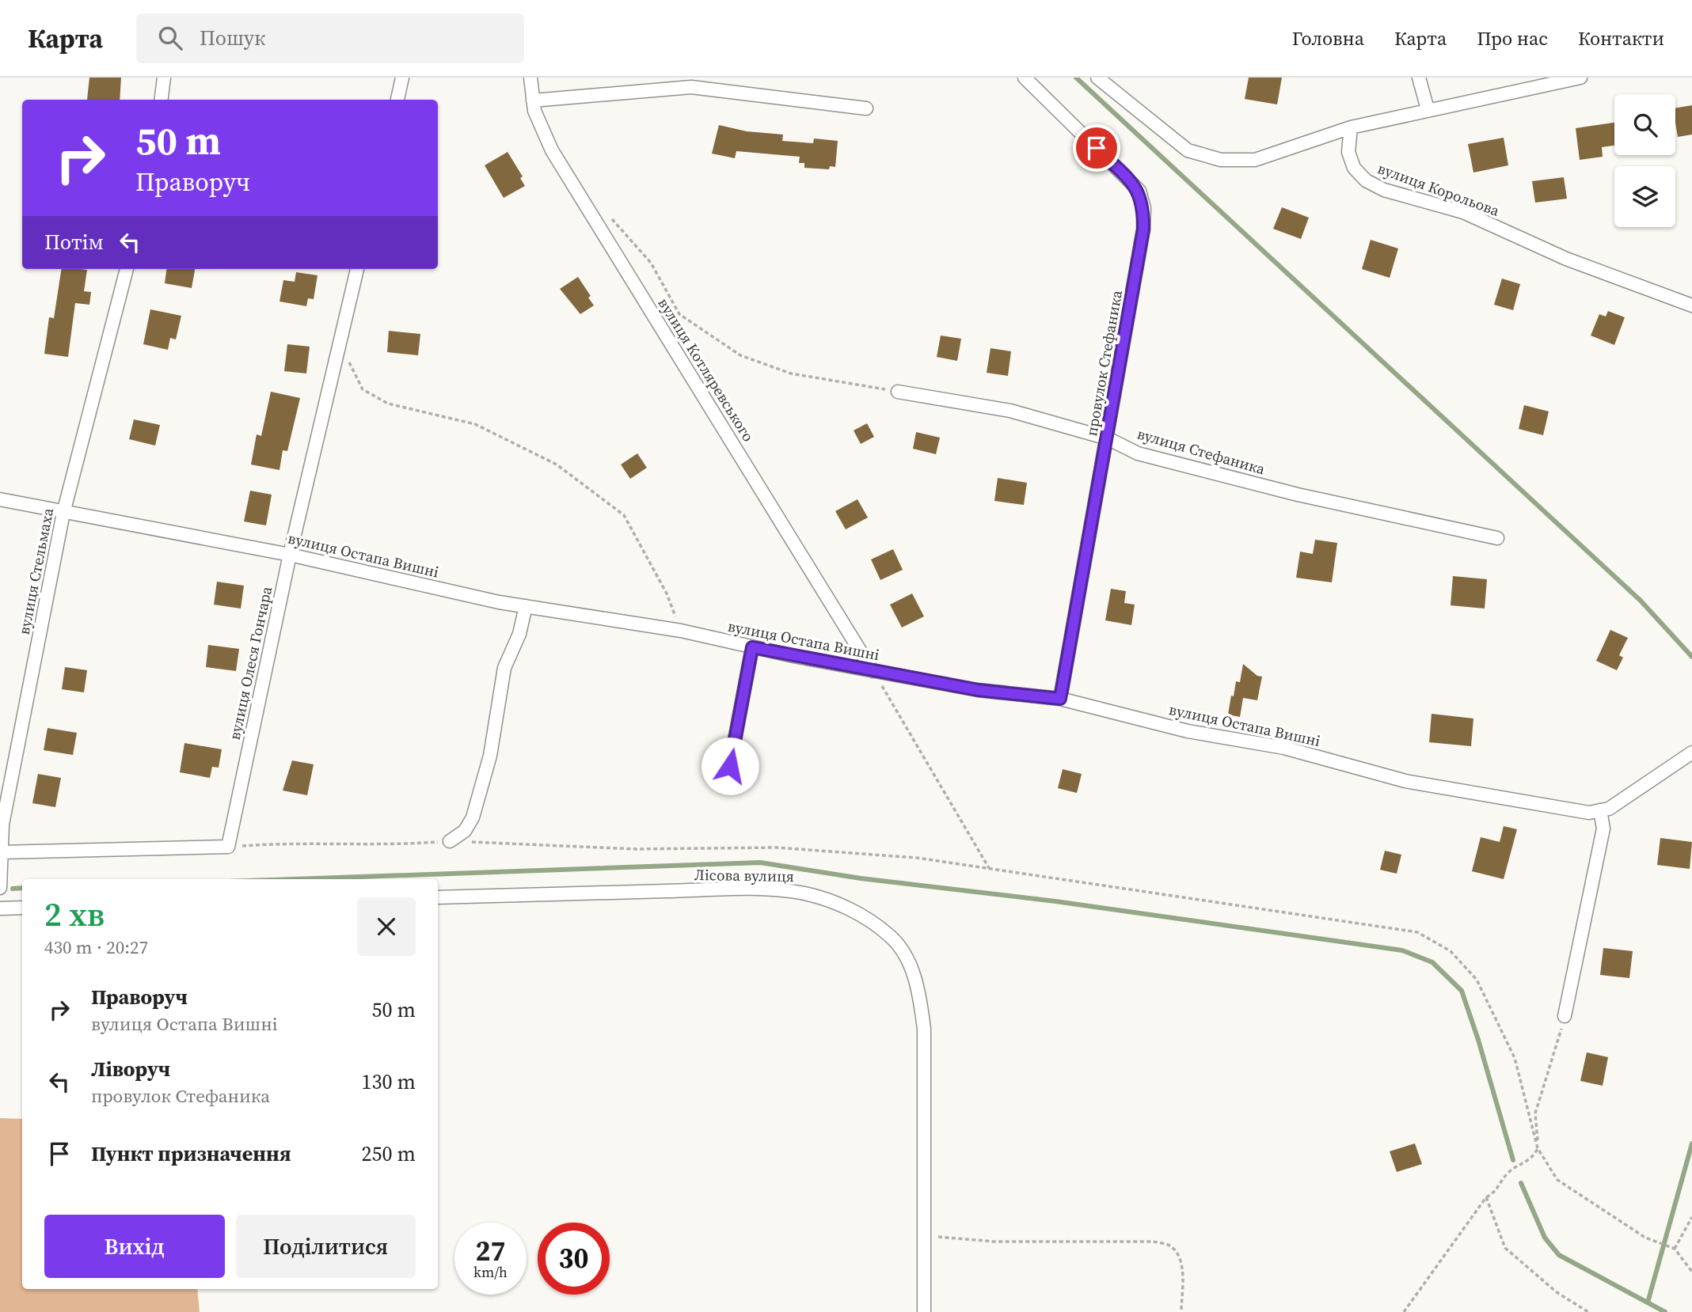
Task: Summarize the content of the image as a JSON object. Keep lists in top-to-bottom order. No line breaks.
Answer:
{"streets":{"street":["вулиця Корольова","провулок Стефаника","вулиця Котляревського","вулиця Стефаника","вулиця Остапа Вишні","вулиця Стельмаха","вулиця Олеся Гончара","Лісова вулиця"]},"crossings":[["провулок Стефаника","вулиця Стефаника"],["провулок Стефаника","вулиця Остапа Вишні"],["вулиця Котляревського","вулиця Остапа Вишні"],["вулиця Остапа Вишні","вулиця Стельмаха"],["вулиця Остапа Вишні","вулиця Олеся Гончара"]],"page":{"header":"Карта","search":"Пошук","nav":["Головна","Карта","Про нас","Контакти"],"turn":["50 m","Праворуч"],"then":"Потім","heading":["2 хв","430 m · 20:27"],"list":[{"name":"Праворуч","note":"вулиця Остапа Вишні","value":"50 m"},{"name":"Ліворуч","note":"провулок Стефаника","value":"130 m"},{"name":"Пункт призначення","value":"250 m"}],"buttons":["Вихід","Поділитися"],"speed":"27 km/h","limit":"30"}}
